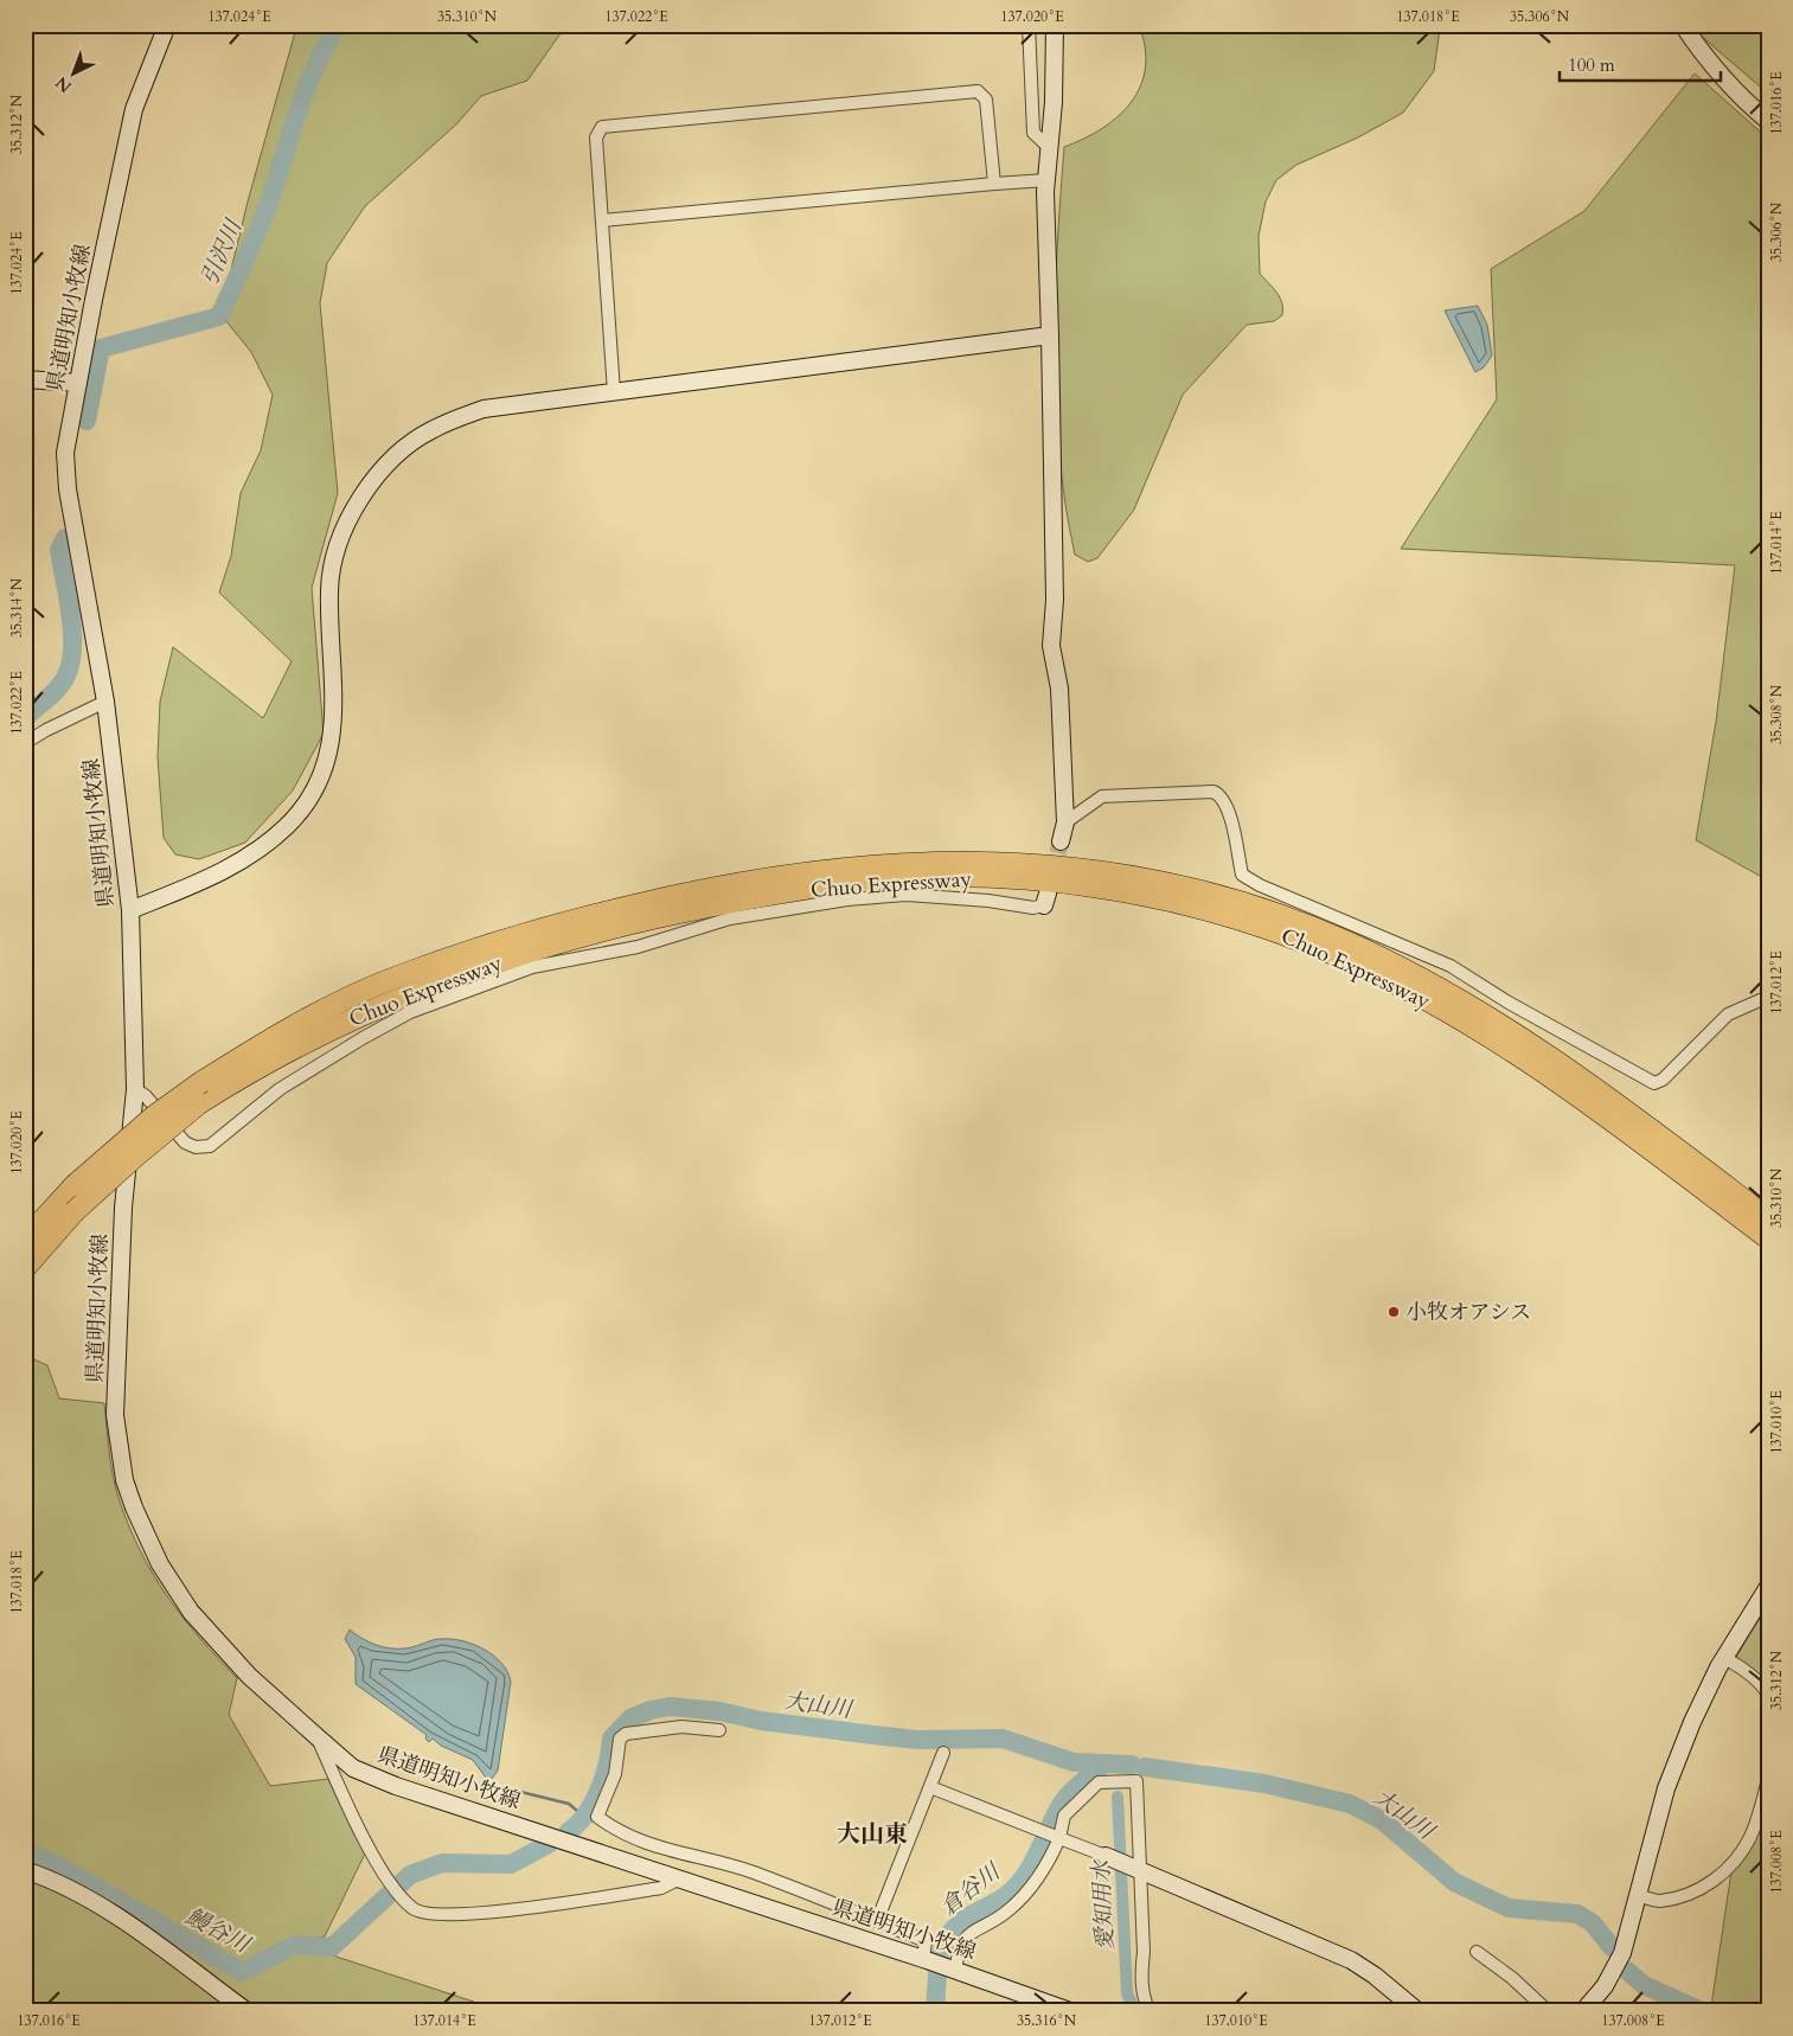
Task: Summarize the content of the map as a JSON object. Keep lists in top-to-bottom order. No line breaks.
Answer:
{"streets":{"highway":["Chuo Expressway"],"street":["県道明知小牧線"]},"districts":["大山東"],"water":["引沢川","大山川","倉谷川","愛知用水","鰻谷川"],"places":["小牧オアシス"],"scale_bar":"100 m","north":"bottom left","coordinates":["137.024°E","35.310°N","137.022°E","137.020°E","137.018°E","35.306°N","137.016°E","35.312°N","137.014°E","35.314°N","35.308°N","137.012°E","137.010°E","137.008°E","35.316°N"]}
